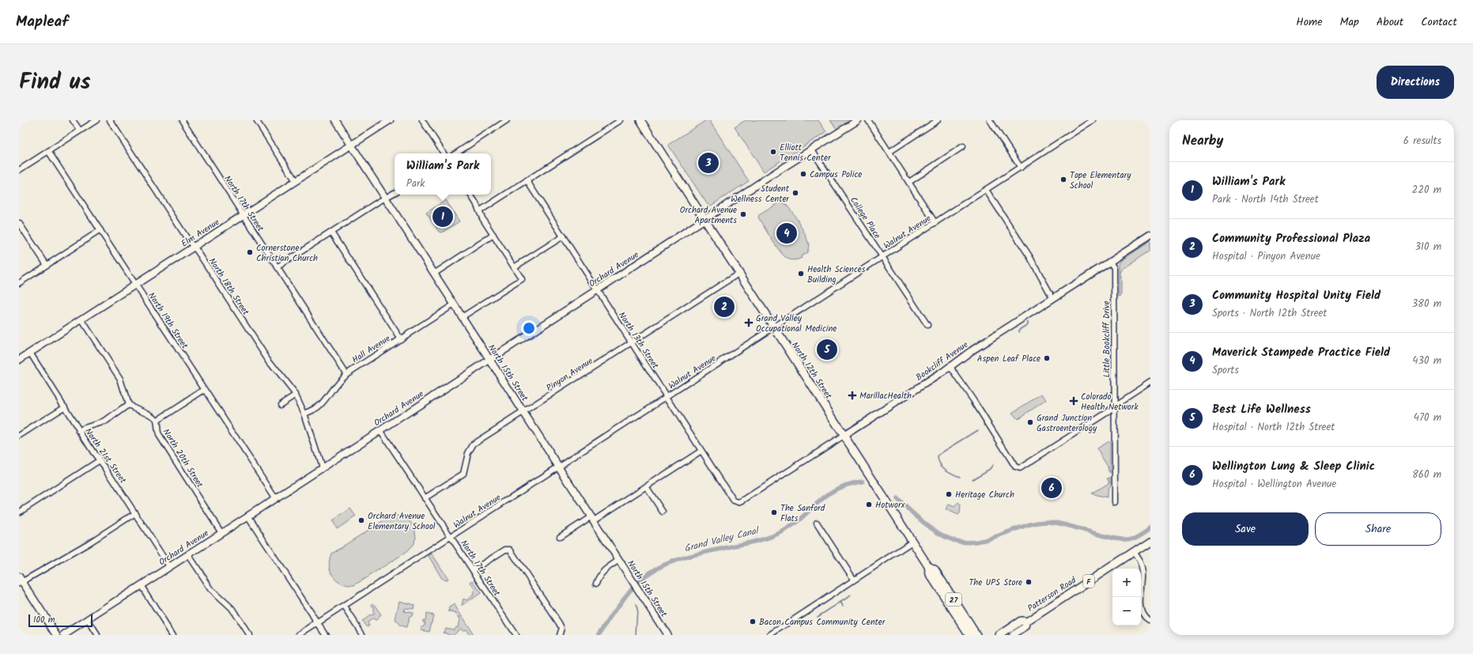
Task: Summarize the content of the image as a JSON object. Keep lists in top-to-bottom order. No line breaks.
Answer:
{"streets":{"main road":["North 12th Street","F","Patterson Road","27"],"street":["North 17th Street","College Place","Walnut Avenue","Elm Avenue","Orchard Avenue","North 18th Street","North 19th Street","Little Bookcliff Drive","North 13th Street","Hall Avenue","Bookcliff Avenue","North 15th Street","Pinyon Avenue","North 21st Street","North 20th Street"]},"crossings":[["North 17th Street","Walnut Avenue"],["North 17th Street","Elm Avenue"],["North 17th Street","Orchard Avenue"],["North 17th Street","Hall Avenue"],["North 17th Street","Pinyon Avenue"],["College Place","Walnut Avenue"],["College Place","Orchard Avenue"],["Walnut Avenue","North 13th Street"],["Walnut Avenue","North 12th Street"],["Walnut Avenue","North 15th Street"],["Elm Avenue","North 18th Street"],["Elm Avenue","North 19th Street"],["Elm Avenue","North 15th Street"],["Elm Avenue","North 21st Street"],["Orchard Avenue","North 18th Street"],["Orchard Avenue","North 19th Street"],["Orchard Avenue","North 13th Street"],["Orchard Avenue","North 12th Street"],["Orchard Avenue","North 15th Street"],["Orchard Avenue","North 21st Street"],["Orchard Avenue","North 20th Street"],["North 18th Street","Hall Avenue"],["Little Bookcliff Drive","Bookcliff Avenue"],["North 13th Street","Bookcliff Avenue"],["North 13th Street","Pinyon Avenue"],["Hall Avenue","North 15th Street"],["Bookcliff Avenue","North 12th Street"],["North 12th Street","Pinyon Avenue"],["North 15th Street","Pinyon Avenue"]],"water":["Grand Valley Canal"],"places":{"other":["Elliott Tennis Center","Campus Police","Tope Elementary School","Student Wellness Center","Orchard Avenue Apartments","Cornerstone Christian Church","Health Sciences Building","Aspen Leaf Place","Grand Junction Gastroenterology","Heritage Church","Hotworx","The Sanford Flats","Orchard Avenue Elementary School","The UPS Store","Bacon Campus Community Center"],"health":["Grand Valley Occupational Medicine","MarillacHealth","Colorado Health Network"]},"scale_bar":"100 m","page":{"header":"Mapleaf","nav":["Home","Map","About","Contact"],"title":"Find us","buttons":["Directions",["Save","Share"]],"heading":["Nearby","6 results"],"pins":["3","1","4","2","5","6"],"popup":["William's Park","Park"],"list":[{"mark":"1","name":"William's Park","note":"Park · North 14th Street","value":"220 m"},{"mark":"2","name":"Community Professional Plaza","note":"Hospital · Pinyon Avenue","value":"310 m"},{"mark":"3","name":"Community Hospital Unity Field","note":"Sports · North 12th Street","value":"380 m"},{"mark":"4","name":"Maverick Stampede Practice Field","note":"Sports","value":"430 m"},{"mark":"5","name":"Best Life Wellness","note":"Hospital · North 12th Street","value":"470 m"},{"mark":"6","name":"Wellington Lung & Sleep Clinic","note":"Hospital · Wellington Avenue","value":"860 m"}],"map_buttons":["+","−"],"scale":"100 m"}}
